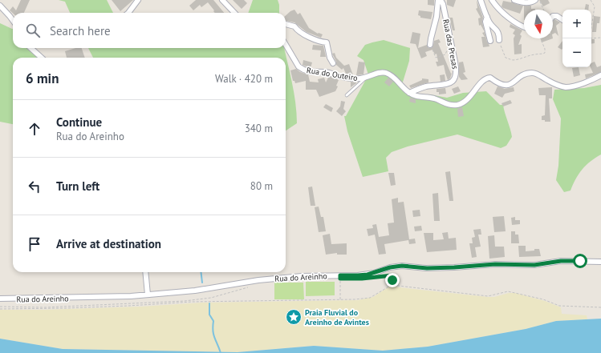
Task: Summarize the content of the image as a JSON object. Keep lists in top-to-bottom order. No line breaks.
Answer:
{"streets":{"street":["Rua das Presas","Rua do Outeiro","Rua do Areinho"]},"crossings":[["Rua das Presas","Rua do Outeiro"]],"places":{"place":["Praia Fluvial do Areinho de Avintes"]},"north":"bottom","page":{"map_buttons":["+","−"],"search":"Search here","heading":["6 min","Walk · 420 m"],"list":[["Continue","Rua do Areinho","340 m"],["Turn left","80 m"],"Arrive at destination"]}}
